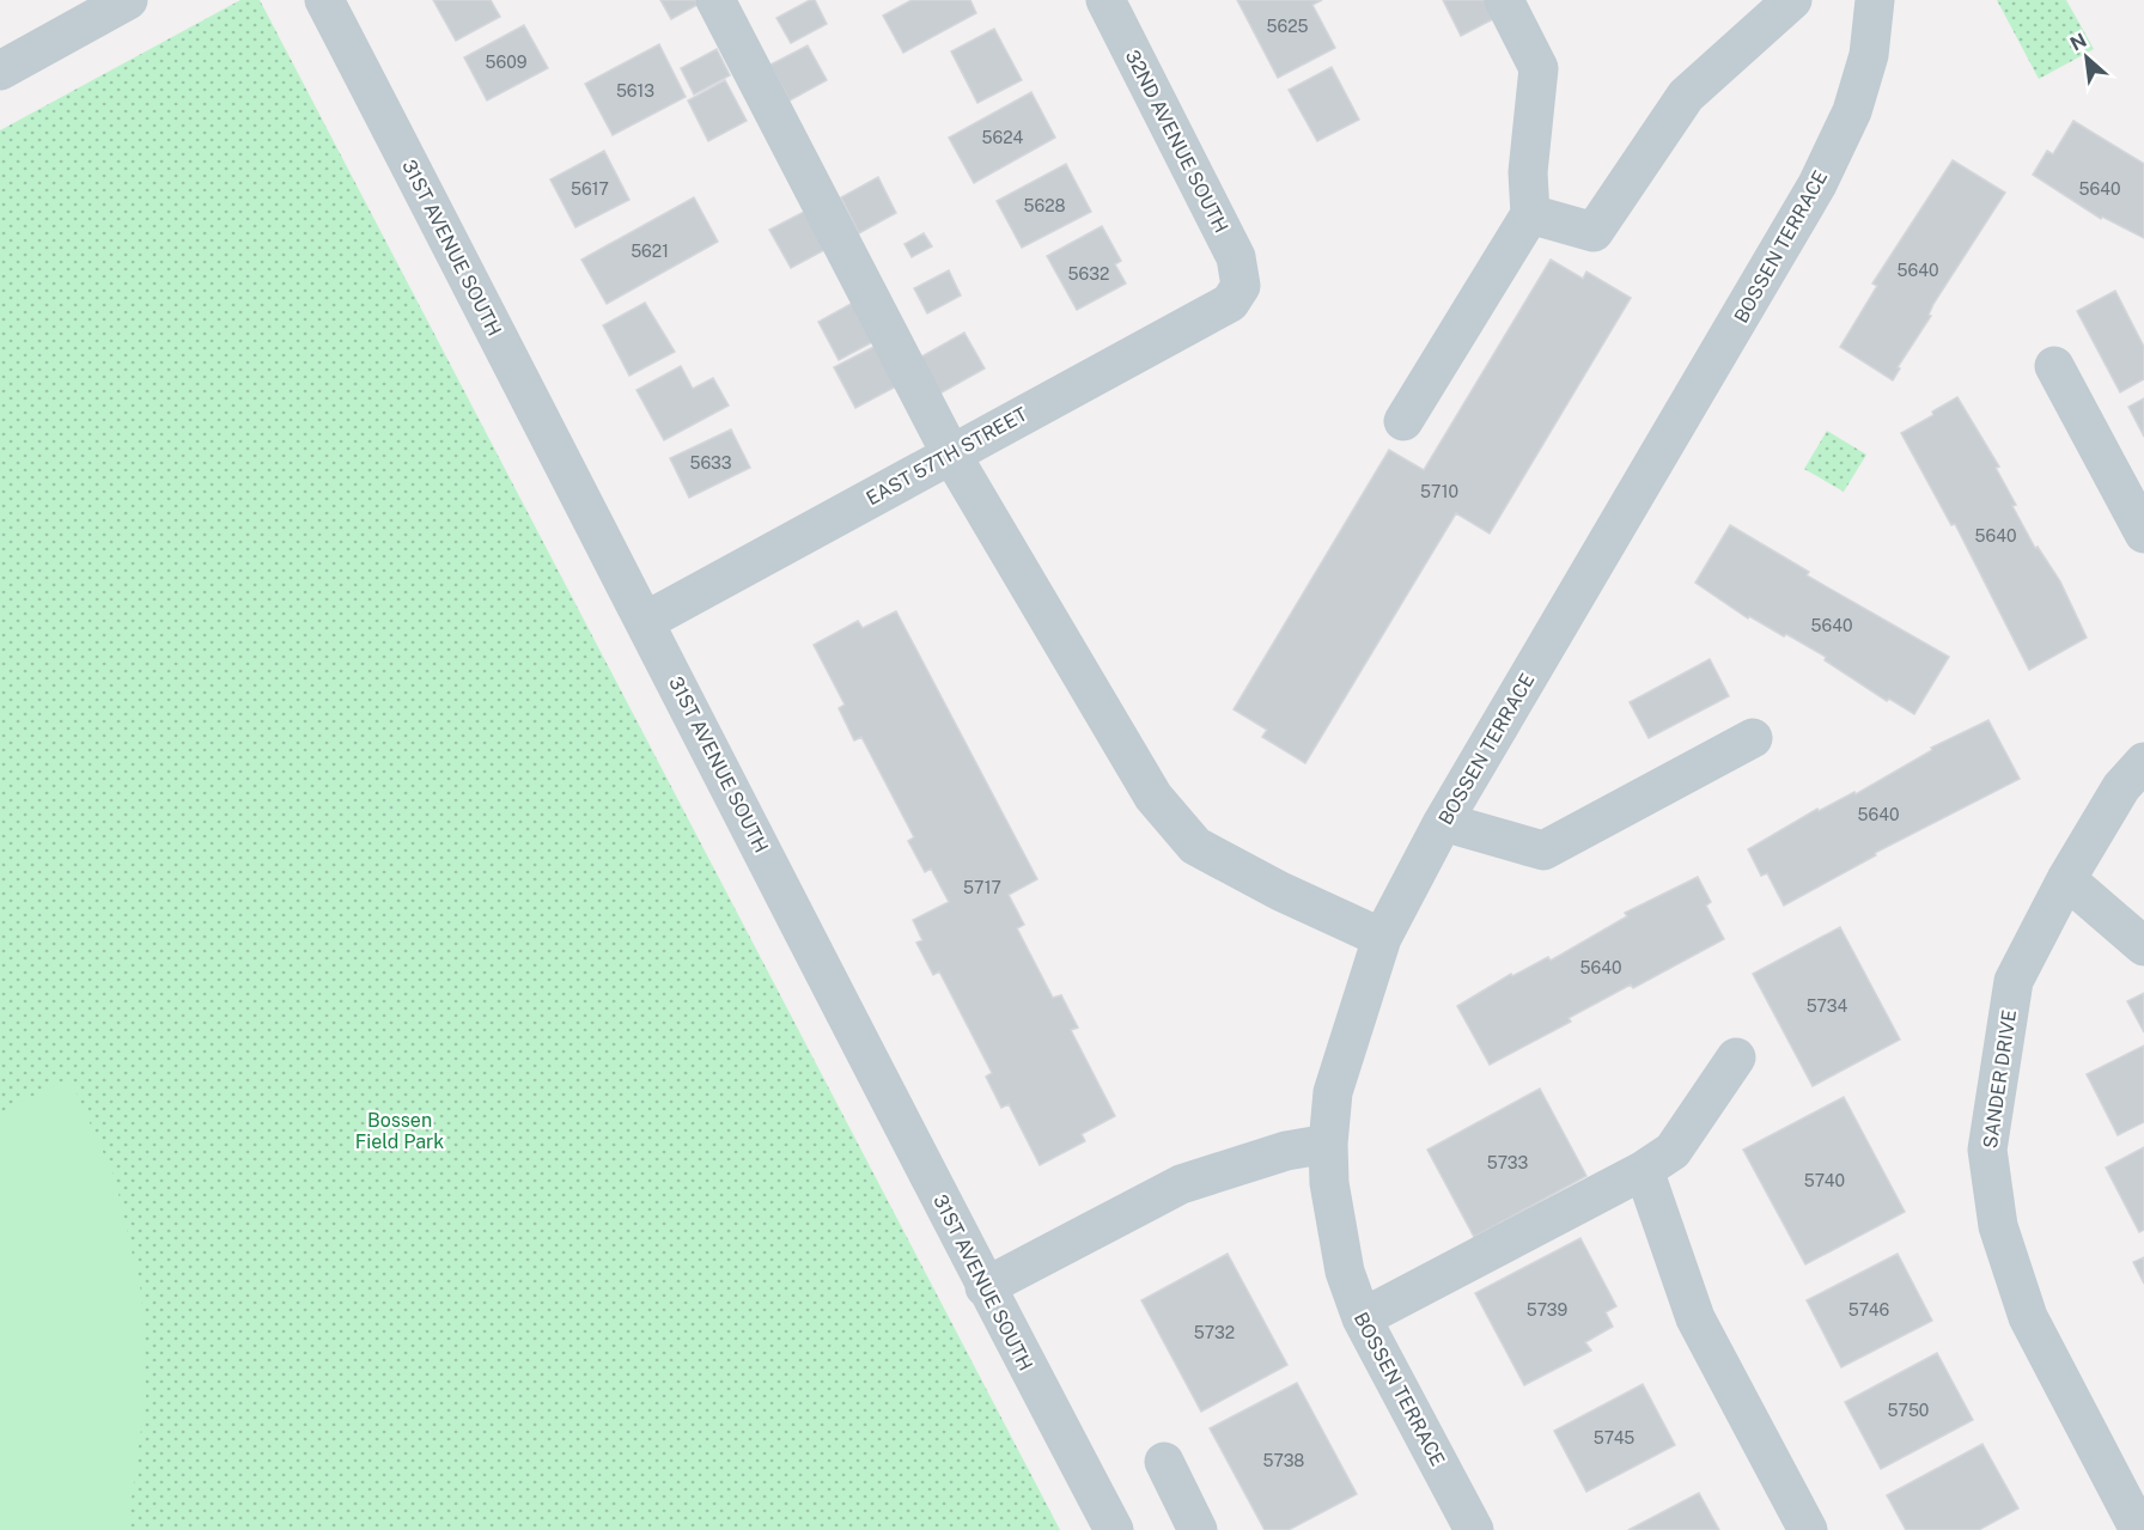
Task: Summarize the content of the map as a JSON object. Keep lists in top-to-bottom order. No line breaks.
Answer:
{"streets":{"street":["32ND AVENUE SOUTH","BOSSEN TERRACE","31ST AVENUE SOUTH","EAST 57TH STREET","SANDER DRIVE"]},"crossings":[["32ND AVENUE SOUTH","EAST 57TH STREET"],["31ST AVENUE SOUTH","EAST 57TH STREET"]],"parks":["Bossen Field Park"],"house_numbers":["5625","5609","5613","5624","5617","5640","5628","5621","5640","5632","5633","5710","5640","5640","5640","5717","5640","5734","5733","5740","5739","5746","5732","5750","5745","5738"],"north":"top left"}
